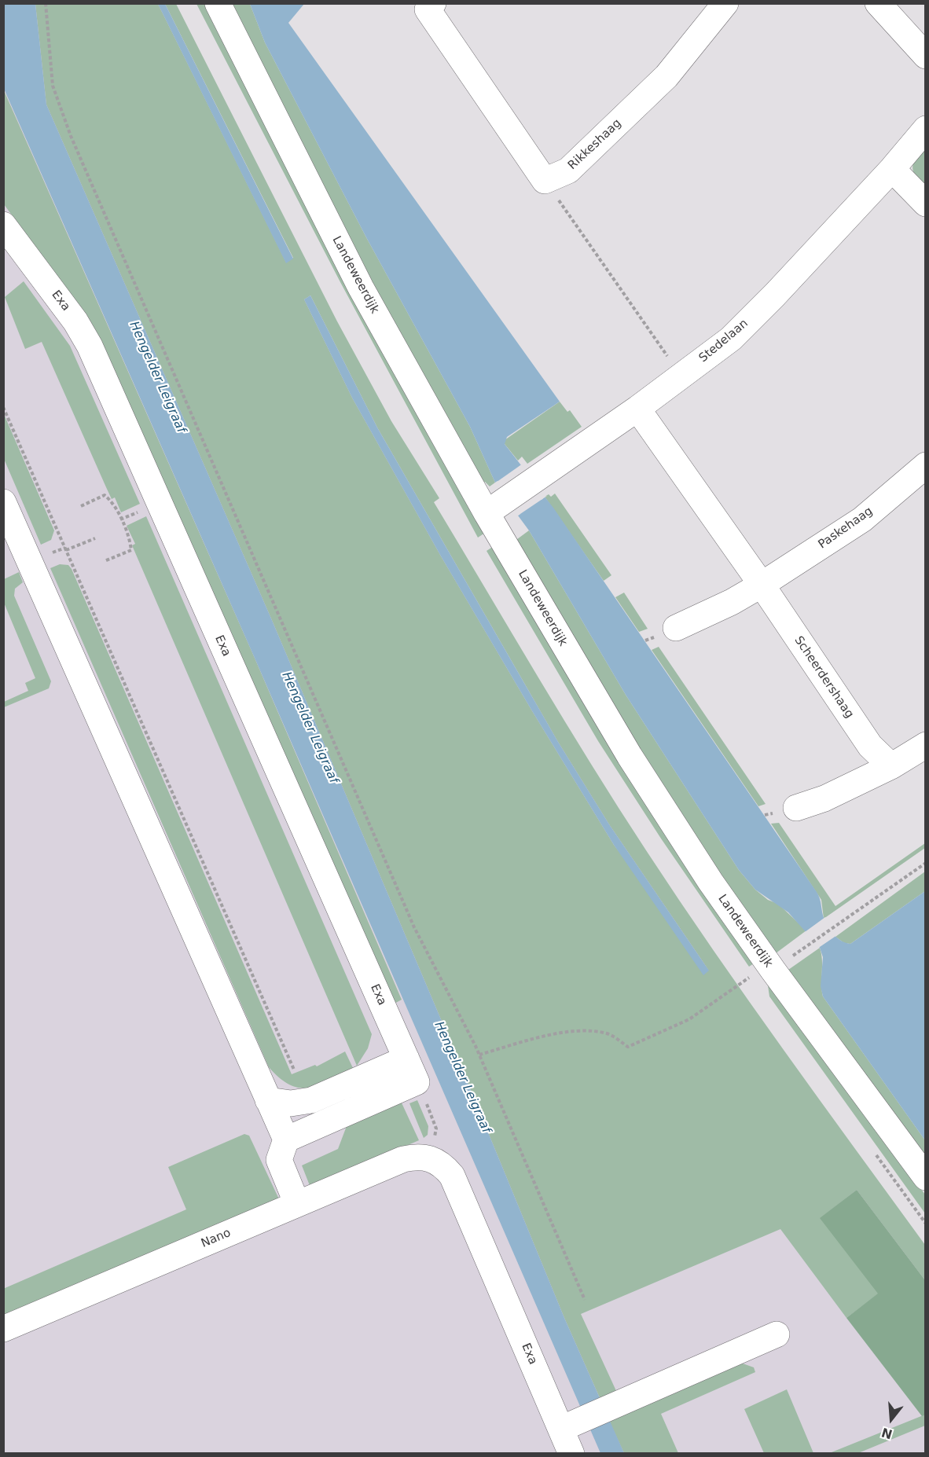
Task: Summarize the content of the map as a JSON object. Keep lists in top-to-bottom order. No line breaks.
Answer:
{"streets":{"street":["Rikkeshaag","Landeweerdijk","Exa","Stedelaan","Paskehaag","Scheerdershaag","Nano"]},"crossings":[["Landeweerdijk","Stedelaan"],["Exa","Nano"],["Stedelaan","Scheerdershaag"],["Paskehaag","Scheerdershaag"]],"water":["Hengelder Leigraaf"],"north":"bottom"}
